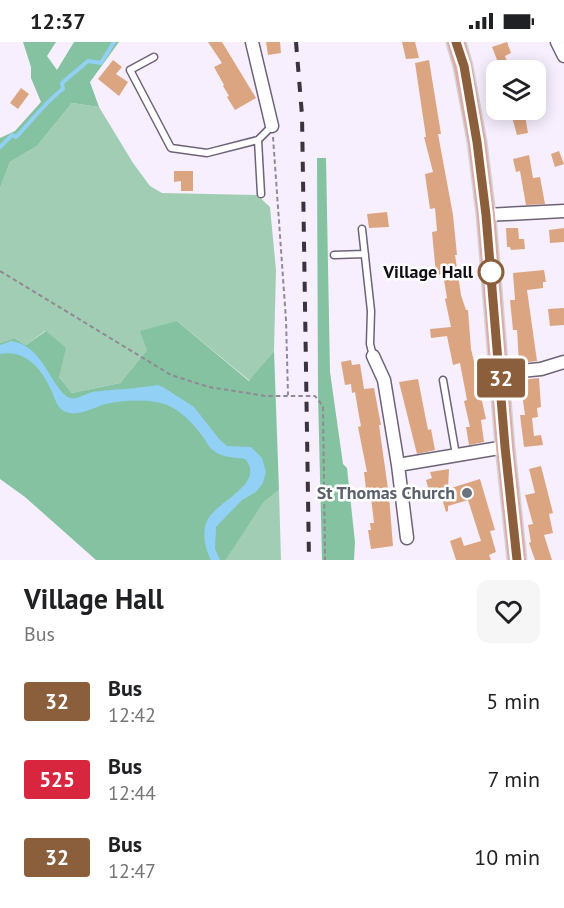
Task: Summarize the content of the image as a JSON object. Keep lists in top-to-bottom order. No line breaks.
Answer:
{"places":["Village Hall","St Thomas Church"],"lines":["bus line 32"],"page":{"status":"12:37","on_map":"32","heading":["Village Hall","Bus"],"list":[{"mark":"32","name":"Bus","note":"12:42","value":"5 min"},{"mark":"525","name":"Bus","note":"12:44","value":"7 min"},{"mark":"32","name":"Bus","note":"12:47","value":"10 min"}]}}
